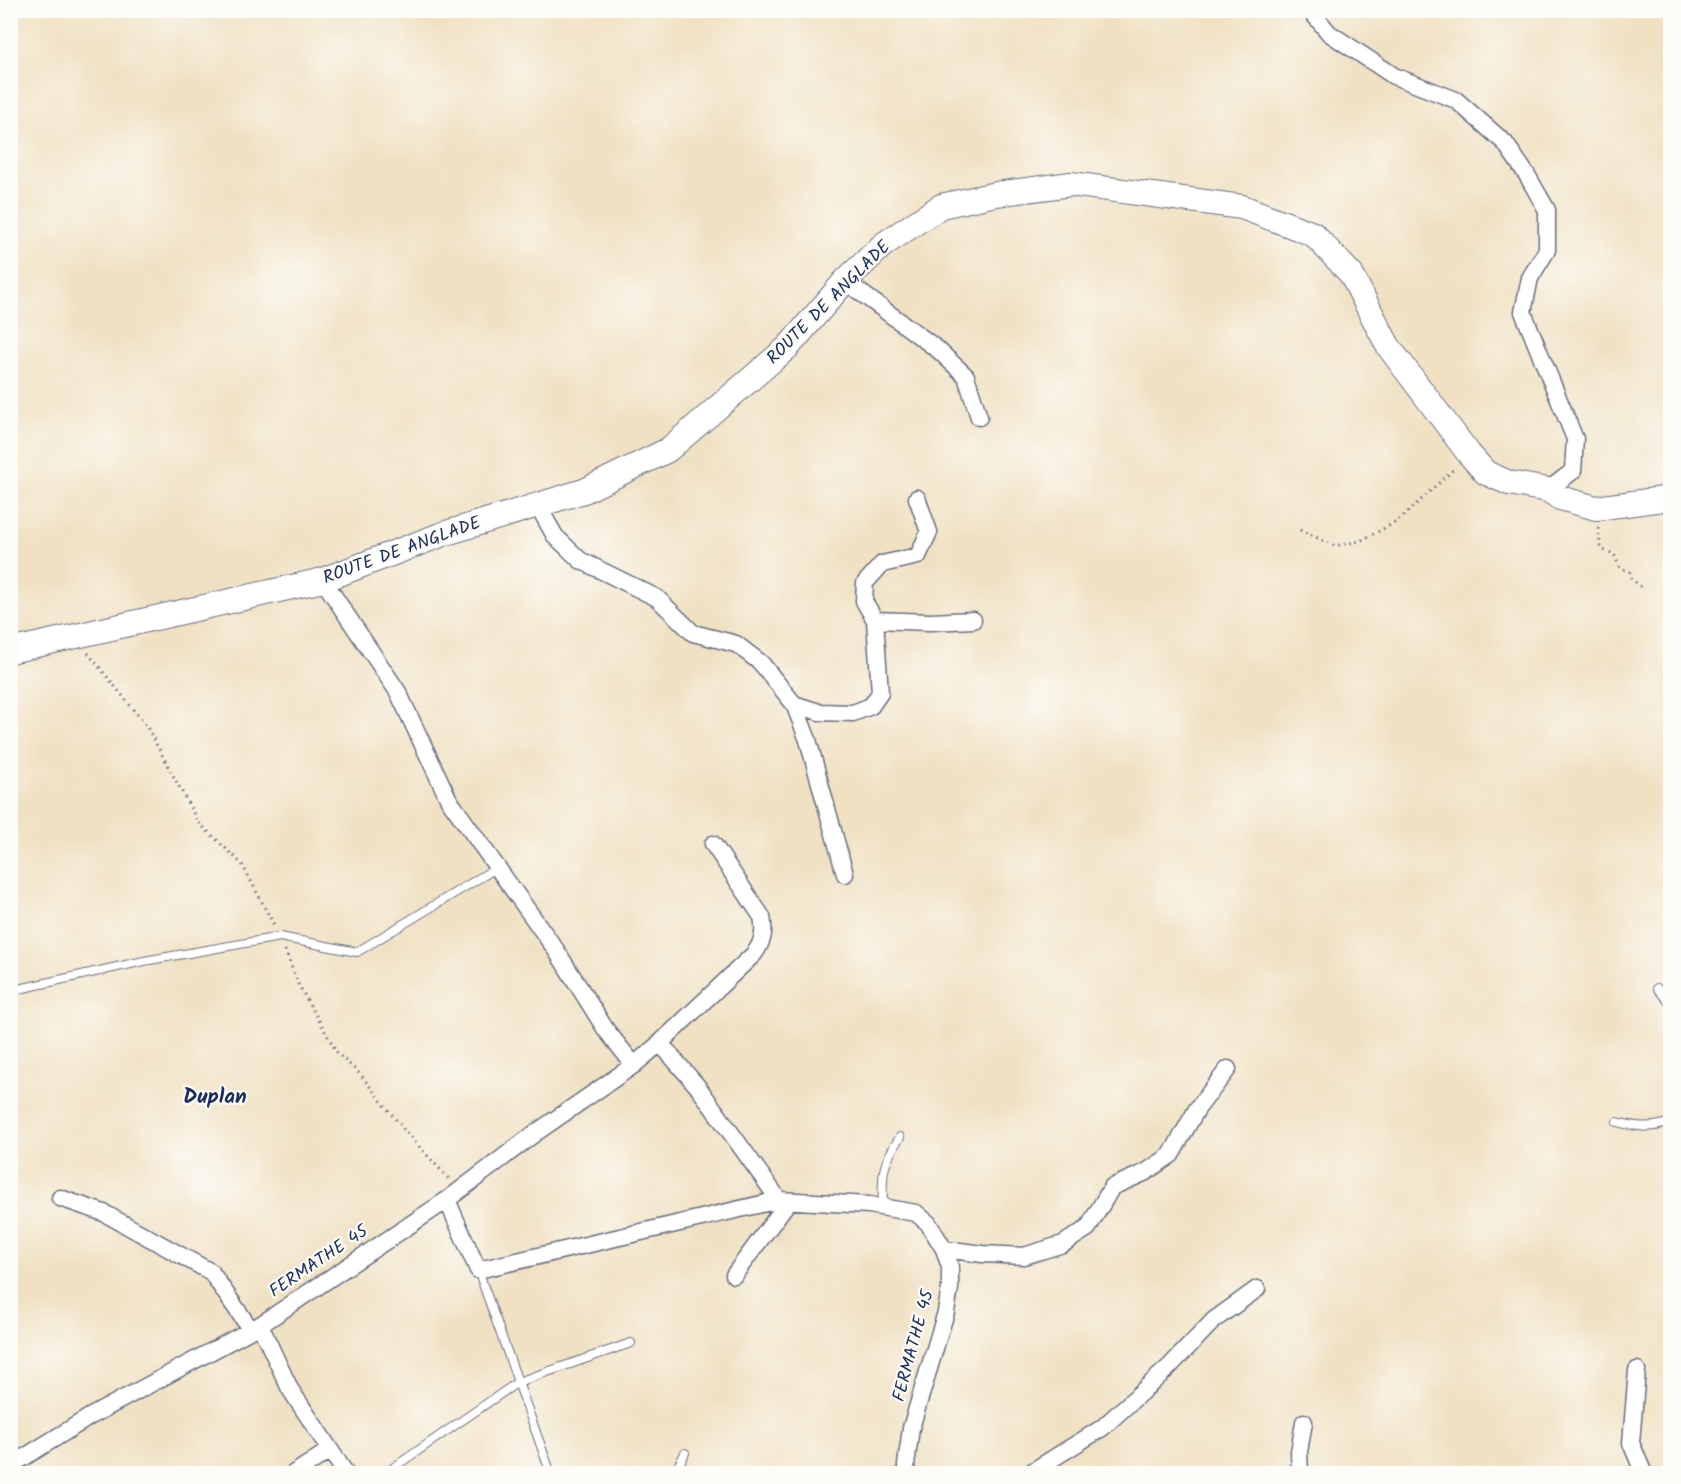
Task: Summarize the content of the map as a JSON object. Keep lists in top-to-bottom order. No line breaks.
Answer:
{"streets":{"street":["ROUTE DE ANGLADE","FERMATHE 45"]},"districts":["Duplan"]}
